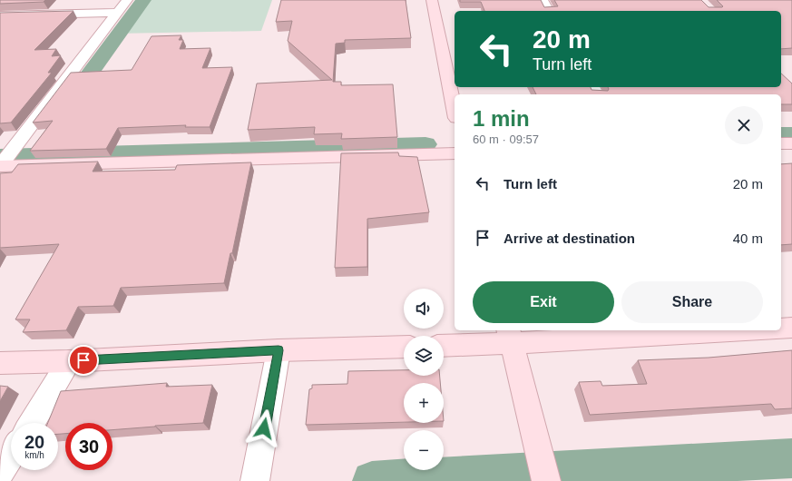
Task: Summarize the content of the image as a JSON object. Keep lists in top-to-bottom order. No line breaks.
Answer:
{"page":{"turn":["20 m","Turn left"],"heading":["1 min","60 m · 09:57"],"list":[{"name":"Turn left","value":"20 m"},{"name":"Arrive at destination","value":"40 m"}],"buttons":["Exit","Share"],"map_buttons":["+","−"],"speed":"20 km/h","limit":"30"}}
